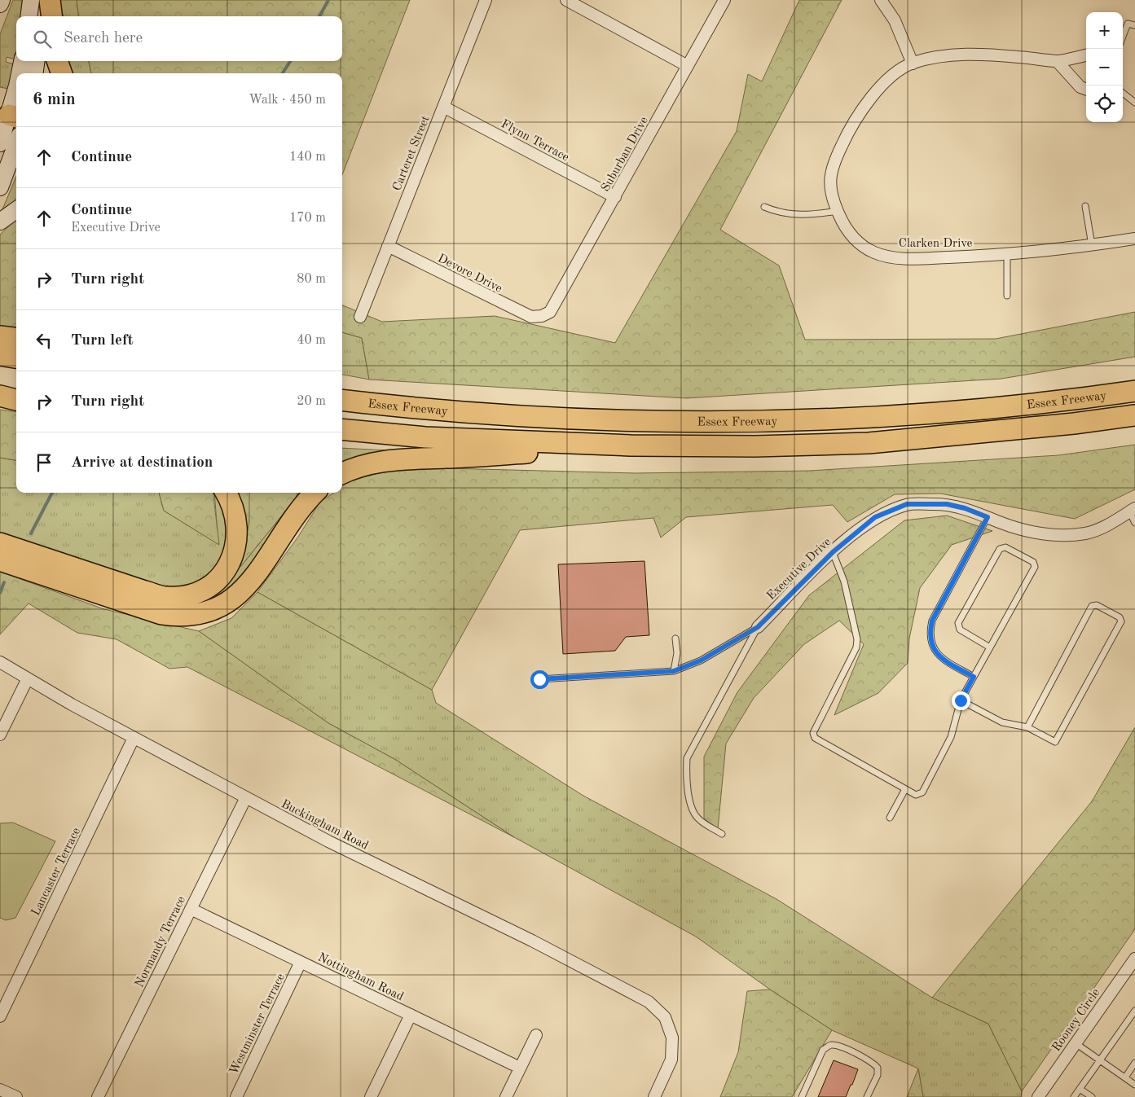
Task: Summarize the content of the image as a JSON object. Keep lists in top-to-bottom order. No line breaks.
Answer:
{"streets":{"highway":["Essex Freeway"],"street":["Flynn Terrace","Carteret Street","Suburban Drive","Clarken Drive","Devore Drive","Executive Drive","Buckingham Road","Lancaster Terrace","Normandy Terrace","Nottingham Road","Rooney Circle","Westminster Terrace"]},"crossings":[["Flynn Terrace","Carteret Street"],["Flynn Terrace","Suburban Drive"],["Carteret Street","Devore Drive"],["Suburban Drive","Devore Drive"],["Buckingham Road","Lancaster Terrace"],["Buckingham Road","Normandy Terrace"],["Normandy Terrace","Nottingham Road"],["Nottingham Road","Westminster Terrace"]],"page":{"map_buttons":["+","−"],"search":"Search here","heading":["6 min","Walk · 450 m"],"list":[["Continue","140 m"],["Continue","Executive Drive","170 m"],["Turn right","80 m"],["Turn left","40 m"],["Turn right","20 m"],"Arrive at destination"]}}
